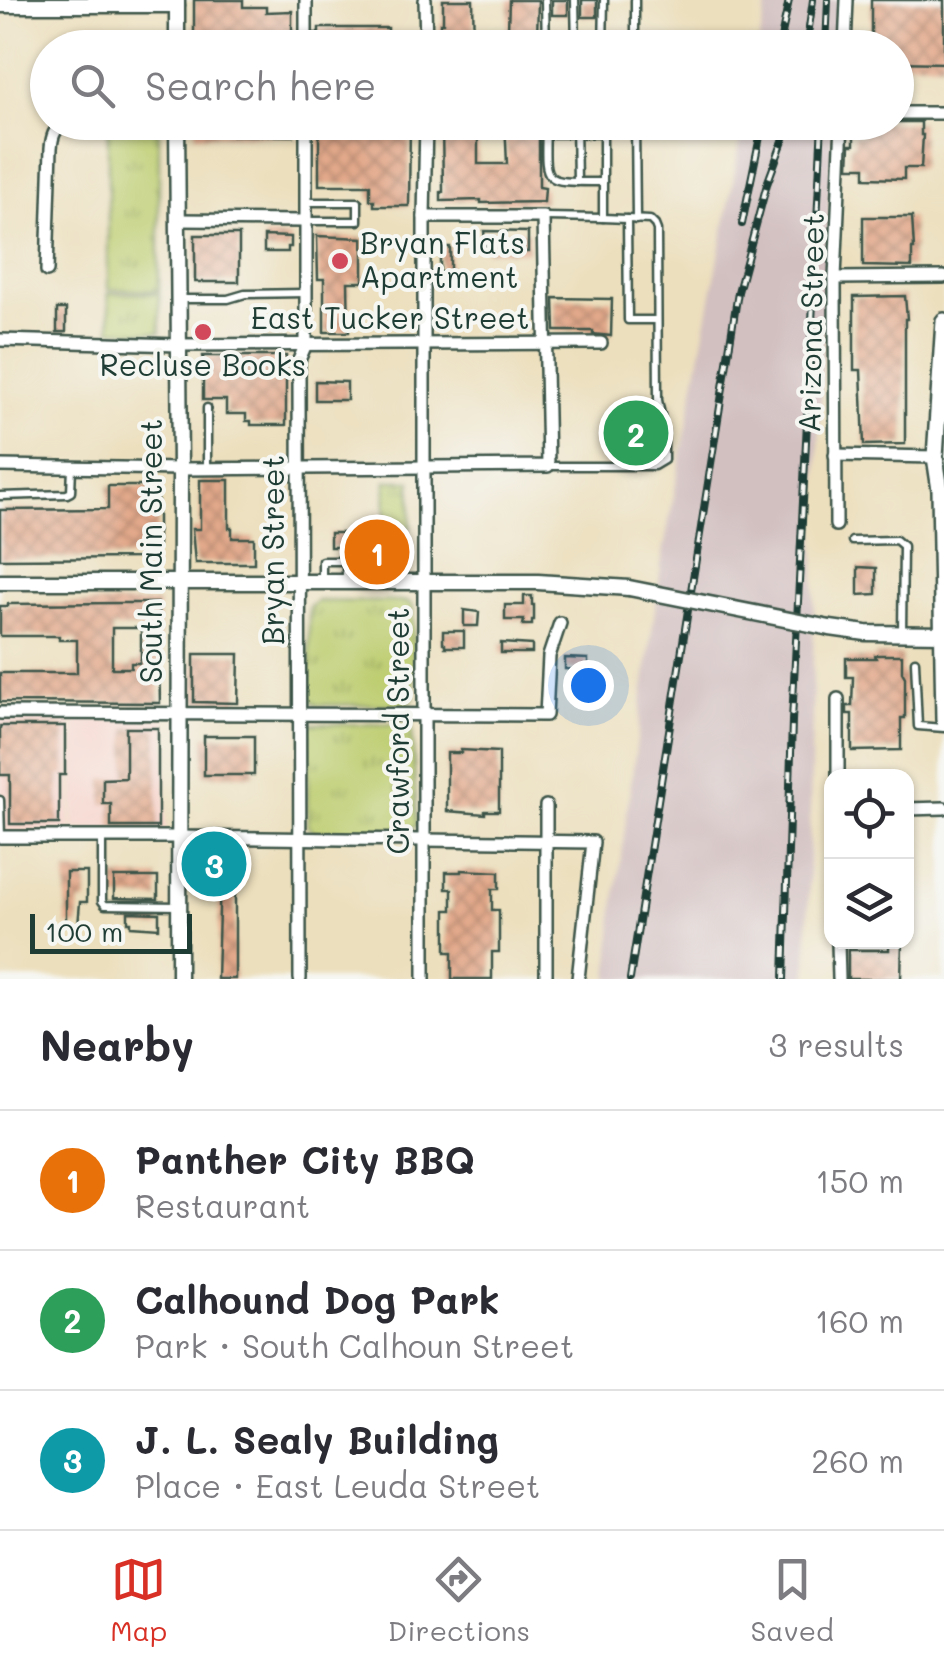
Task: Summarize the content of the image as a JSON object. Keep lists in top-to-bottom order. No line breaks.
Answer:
{"streets":{"street":["East Tucker Street","Arizona Street","Bryan Street","South Main Street","Crawford Street"]},"crossings":[["East Tucker Street","Bryan Street"],["East Tucker Street","South Main Street"],["East Tucker Street","Crawford Street"]],"places":["Bryan Flats Apartment","Recluse Books"],"scale_bar":"100 m","page":{"search":"Search here","pins":["2","1","3"],"scale":"100 m","heading":["Nearby","3 results"],"list":[{"mark":"1","name":"Panther City BBQ","note":"Restaurant","value":"150 m"},{"mark":"2","name":"Calhound Dog Park","note":"Park · South Calhoun Street","value":"160 m"},{"mark":"3","name":"J. L. Sealy Building","note":"Place · East Leuda Street","value":"260 m"}],"nav":["Map","Directions","Saved"]}}
